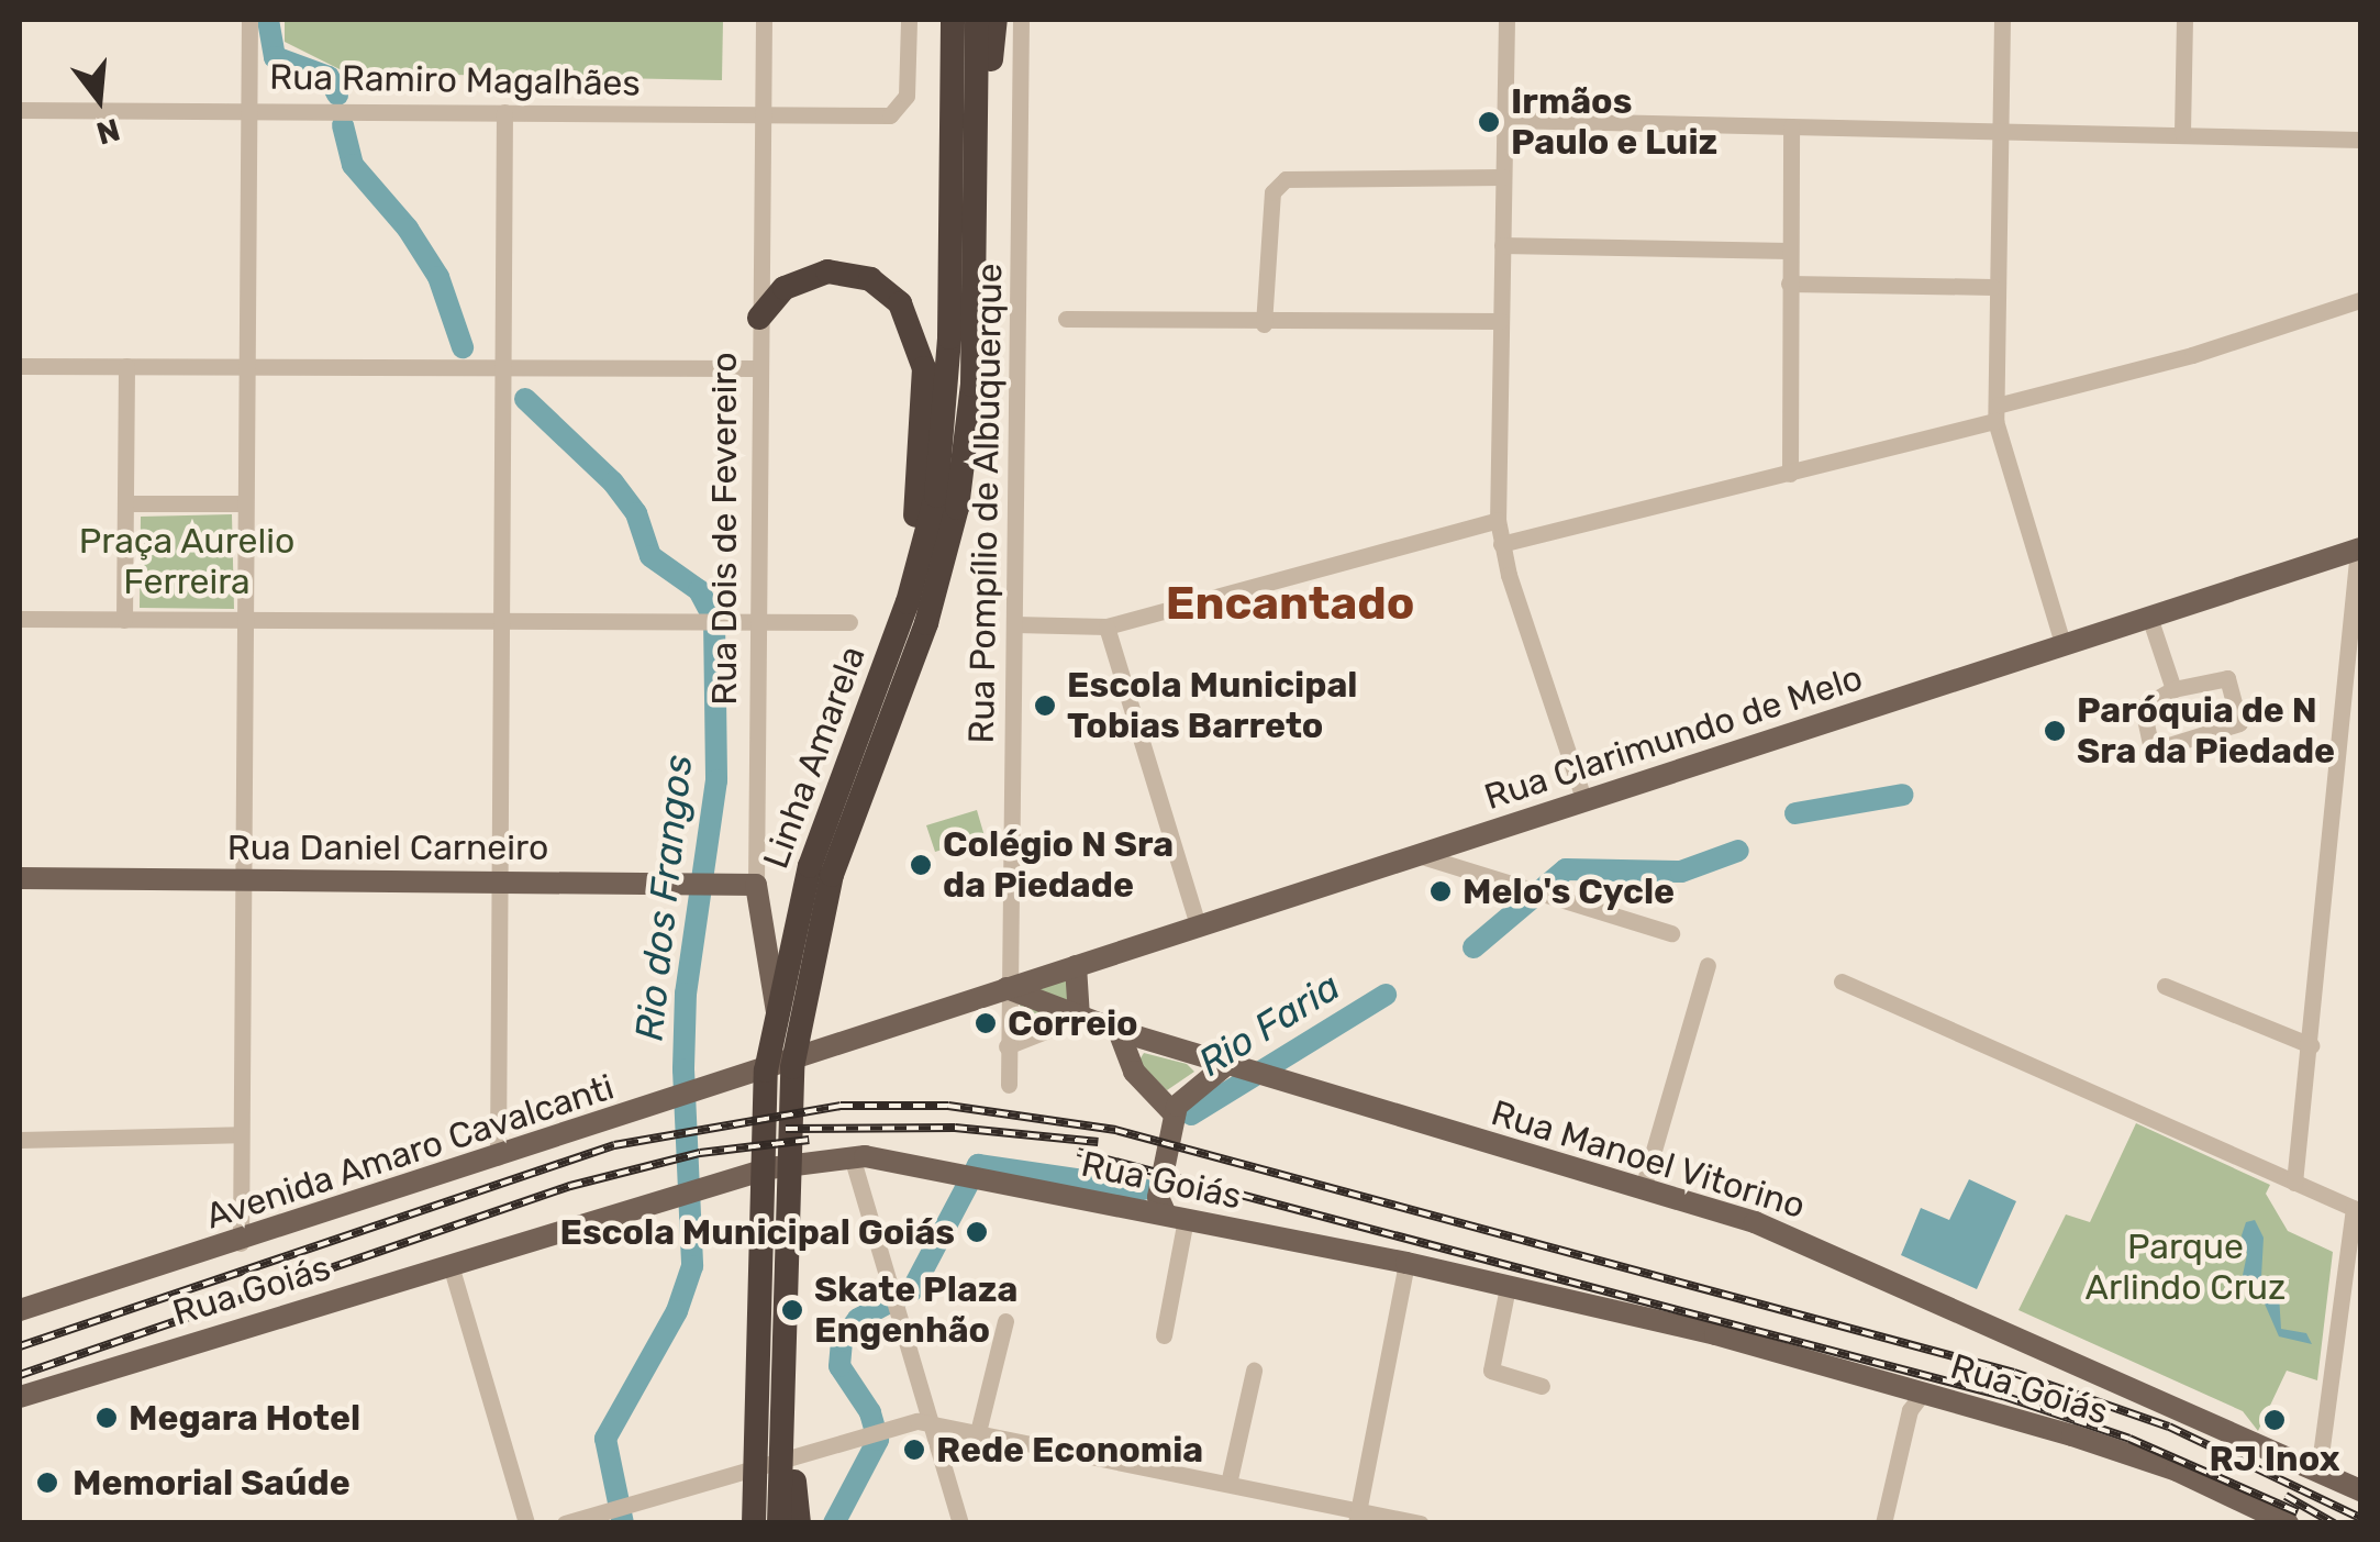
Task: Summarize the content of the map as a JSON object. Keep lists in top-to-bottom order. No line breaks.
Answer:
{"streets":{"highway":["Linha Amarela"],"main road":["Rua Dois de Fevereiro","Rua Clarimundo de Melo","Rua Daniel Carneiro","Avenida Amaro Cavalcanti","Rua Manoel Vitorino","Rua Goiás"],"street":["Rua Ramiro Magalhães","Rua Pompílio de Albuquerque"]},"crossings":[["Rua Ramiro Magalhães","Rua Dois de Fevereiro"],["Rua Pompílio de Albuquerque","Rua Clarimundo de Melo"],["Rua Pompílio de Albuquerque","Avenida Amaro Cavalcanti"],["Rua Pompílio de Albuquerque","Rua Manoel Vitorino"],["Rua Dois de Fevereiro","Rua Daniel Carneiro"],["Rua Clarimundo de Melo","Avenida Amaro Cavalcanti"],["Rua Clarimundo de Melo","Rua Manoel Vitorino"],["Avenida Amaro Cavalcanti","Rua Manoel Vitorino"]],"districts":["Encantado"],"water":["Rio dos Frangos","Rio Faria"],"parks":["Praça Aurelio Ferreira","Parque Arlindo Cruz"],"places":["Irmãos Paulo e Luiz","Escola Municipal Tobias Barreto","Paróquia de N Sra da Piedade","Colégio N Sra da Piedade","Melo's Cycle","Correio","Escola Municipal Goiás","Skate Plaza Engenhão","Megara Hotel","RJ Inox","Rede Economia","Memorial Saúde"],"north":"bottom"}
